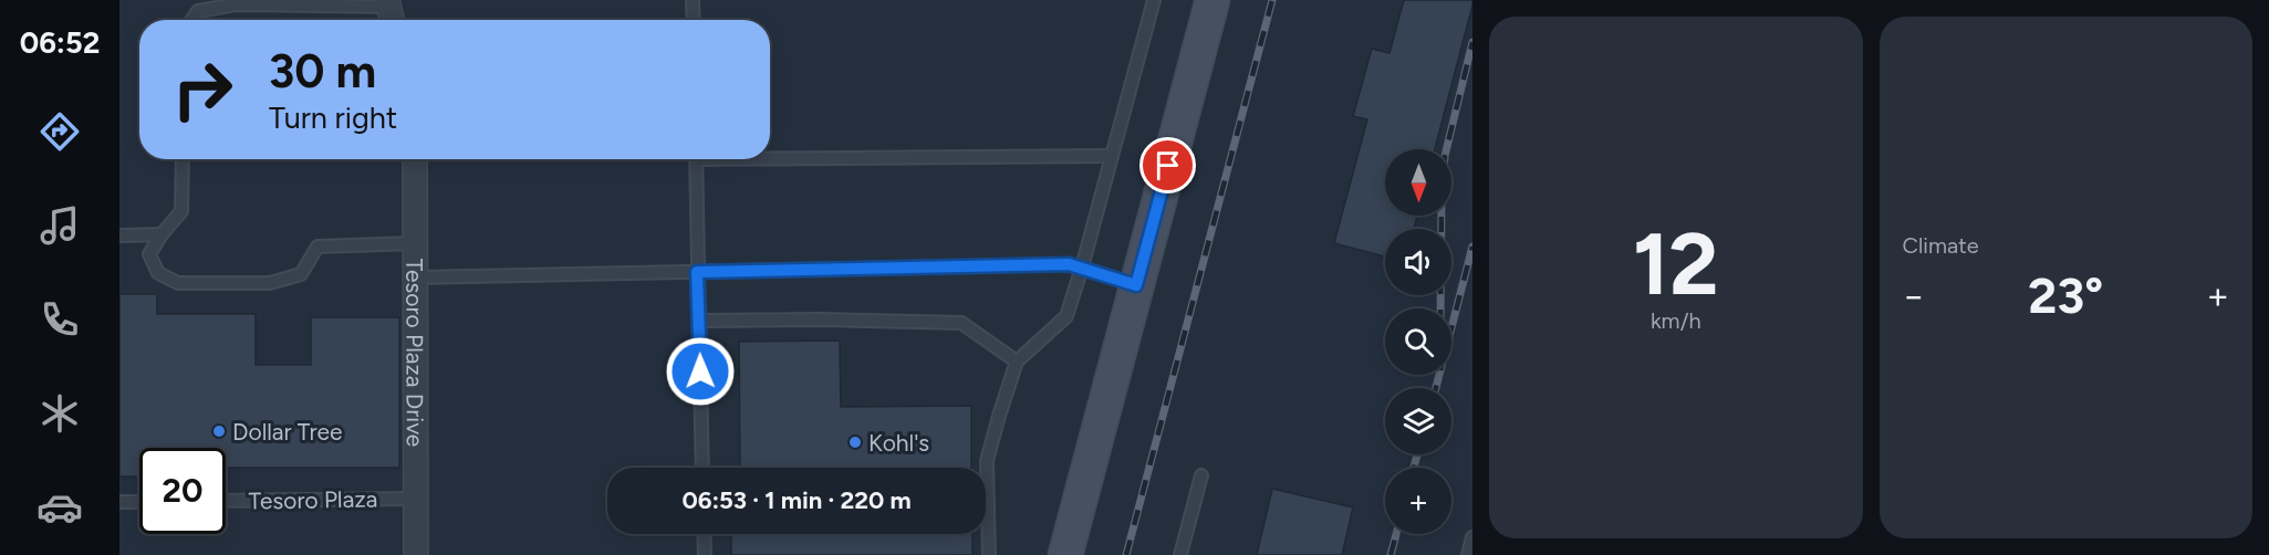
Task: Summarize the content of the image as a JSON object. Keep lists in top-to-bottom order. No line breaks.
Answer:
{"streets":{"street":["Tesoro Plaza Drive"],"lane":["Tesoro Plaza"]},"crossings":[["Tesoro Plaza Drive","Tesoro Plaza"]],"places":["Dollar Tree","Kohl's"],"north":"bottom","page":{"tabs":"06:52","tile":[["12","km/h"],"Climate"],"turn":["30 m","Turn right"],"map_buttons":"+","heat":["−","23°","+"],"limit":"20","trip":"06:53 · 1 min · 220 m"}}
